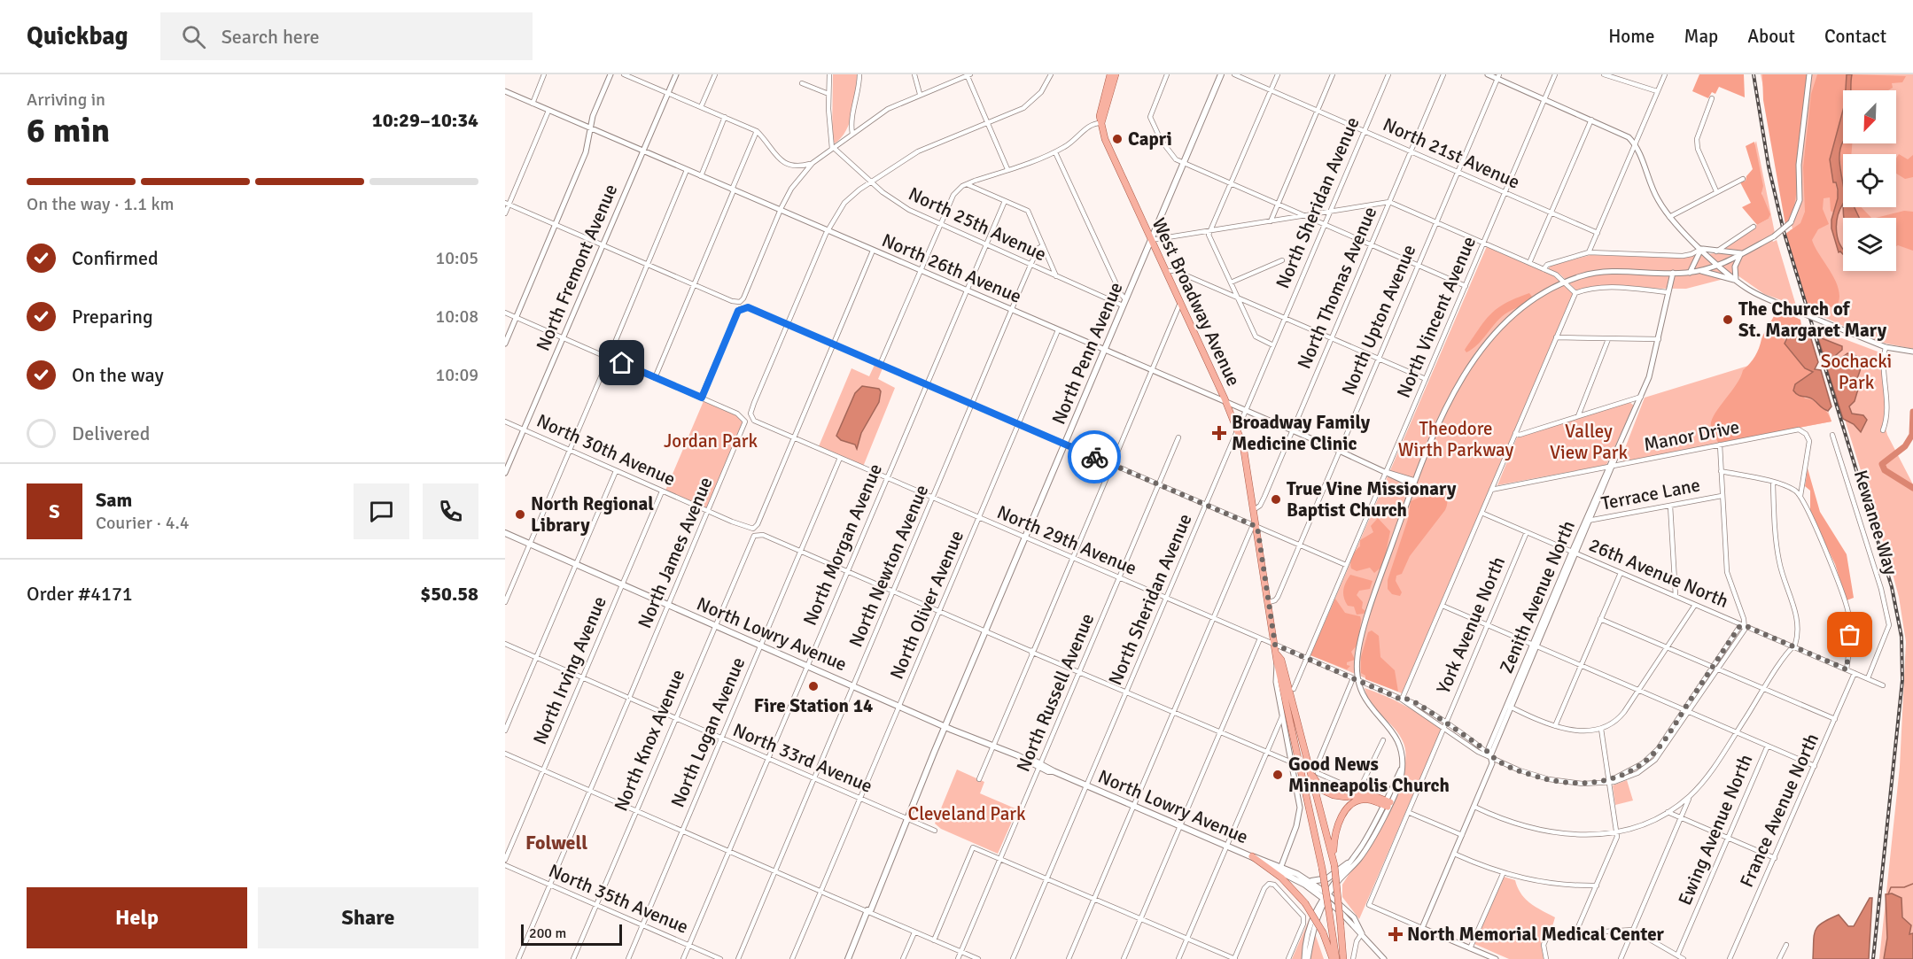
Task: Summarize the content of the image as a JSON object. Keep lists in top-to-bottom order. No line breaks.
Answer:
{"streets":{"main road":["West Broadway Avenue","North Penn Avenue","North Lowry Avenue"],"street":["North 21st Avenue","North Sheridan Avenue","North 25th Avenue","North Fremont Avenue","North 26th Avenue","North Thomas Avenue","North Vincent Avenue","North Upton Avenue","Manor Drive","North 30th Avenue","Terrace Lane","Kewanee Way","North 29th Avenue","North Morgan Avenue","North James Avenue","North Newton Avenue","26th Avenue North","Zenith Avenue North","North Oliver Avenue","York Avenue North","North Irving Avenue","North Russell Avenue","North Logan Avenue","North Knox Avenue","North 33rd Avenue","France Avenue North","Ewing Avenue North","North 35th Avenue"]},"crossings":[["North 21st Avenue","North Sheridan Avenue"],["North 21st Avenue","North Thomas Avenue"],["North 21st Avenue","North Vincent Avenue"],["North 21st Avenue","North Upton Avenue"],["North Sheridan Avenue","North 26th Avenue"],["North Sheridan Avenue","West Broadway Avenue"],["North Sheridan Avenue","North 29th Avenue"],["North Sheridan Avenue","North Lowry Avenue"],["North 25th Avenue","North Penn Avenue"],["North 25th Avenue","North Morgan Avenue"],["North 25th Avenue","North Newton Avenue"],["North Fremont Avenue","North 26th Avenue"],["North Fremont Avenue","North 30th Avenue"],["North 26th Avenue","North Thomas Avenue"],["North 26th Avenue","West Broadway Avenue"],["North 26th Avenue","North Vincent Avenue"],["North 26th Avenue","North Upton Avenue"],["North 26th Avenue","North Penn Avenue"],["North 26th Avenue","North Morgan Avenue"],["North 26th Avenue","North Newton Avenue"],["North 26th Avenue","North Oliver Avenue"],["North Thomas Avenue","West Broadway Avenue"],["West Broadway Avenue","North Upton Avenue"],["West Broadway Avenue","North Penn Avenue"],["West Broadway Avenue","North 29th Avenue"],["West Broadway Avenue","North Lowry Avenue"],["North Vincent Avenue","North 29th Avenue"],["North Penn Avenue","North 29th Avenue"],["North Penn Avenue","North Lowry Avenue"],["North Penn Avenue","North 33rd Avenue"],["Manor Drive","Zenith Avenue North"],["North 30th Avenue","North 29th Avenue"],["North 30th Avenue","North James Avenue"],["North 30th Avenue","North Irving Avenue"],["Terrace Lane","Zenith Avenue North"],["Kewanee Way","26th Avenue North"],["North 29th Avenue","North Morgan Avenue"],["North 29th Avenue","North Newton Avenue"],["North 29th Avenue","Zenith Avenue North"],["North 29th Avenue","North Oliver Avenue"],["North 29th Avenue","York Avenue North"],["North 29th Avenue","North Russell Avenue"],["North 29th Avenue","North Logan Avenue"],["North Morgan Avenue","North Lowry Avenue"],["North Morgan Avenue","North 33rd Avenue"],["North Morgan Avenue","North 35th Avenue"],["North James Avenue","North Lowry Avenue"],["North James Avenue","North 33rd Avenue"],["North James Avenue","North 35th Avenue"],["North Newton Avenue","North Lowry Avenue"],["North Newton Avenue","North 33rd Avenue"],["26th Avenue North","Zenith Avenue North"],["26th Avenue North","York Avenue North"],["26th Avenue North","France Avenue North"],["Zenith Avenue North","York Avenue North"],["North Oliver Avenue","North Lowry Avenue"],["North Oliver Avenue","North 33rd Avenue"],["North Lowry Avenue","North Irving Avenue"],["North Lowry Avenue","North Russell Avenue"],["North Lowry Avenue","North Logan Avenue"],["North Lowry Avenue","North Knox Avenue"],["North Irving Avenue","North 33rd Avenue"],["North Logan Avenue","North Knox Avenue"],["North Logan Avenue","North 33rd Avenue"],["North Logan Avenue","North 35th Avenue"],["North Knox Avenue","North 33rd Avenue"],["North Knox Avenue","North 35th Avenue"]],"districts":["Folwell"],"parks":["Sochacki Park","Theodore Wirth Parkway","Valley View Park","Jordan Park","Cleveland Park"],"places":{"other":["Capri","The Church of St. Margaret Mary","True Vine Missionary Baptist Church","North Regional Library","Fire Station 14","Good News Minneapolis Church"],"health":["Broadway Family Medicine Clinic","North Memorial Medical Center"]},"scale_bar":"200 m","north":"bottom left","page":{"header":"Quickbag","search":"Search here","nav":["Home","Map","About","Contact"],"heading":["6 min","Arriving in","10:29–10:34"],"panel":["Sam","Courier · 4.4","Order #4171","$50.58"],"bar":"On the way · 1.1 km","list":[["Confirmed","10:05"],["Preparing","10:08"],["On the way","10:09"],"Delivered"],"round":"S","buttons":["Help","Share"],"scale":"200 m"}}
